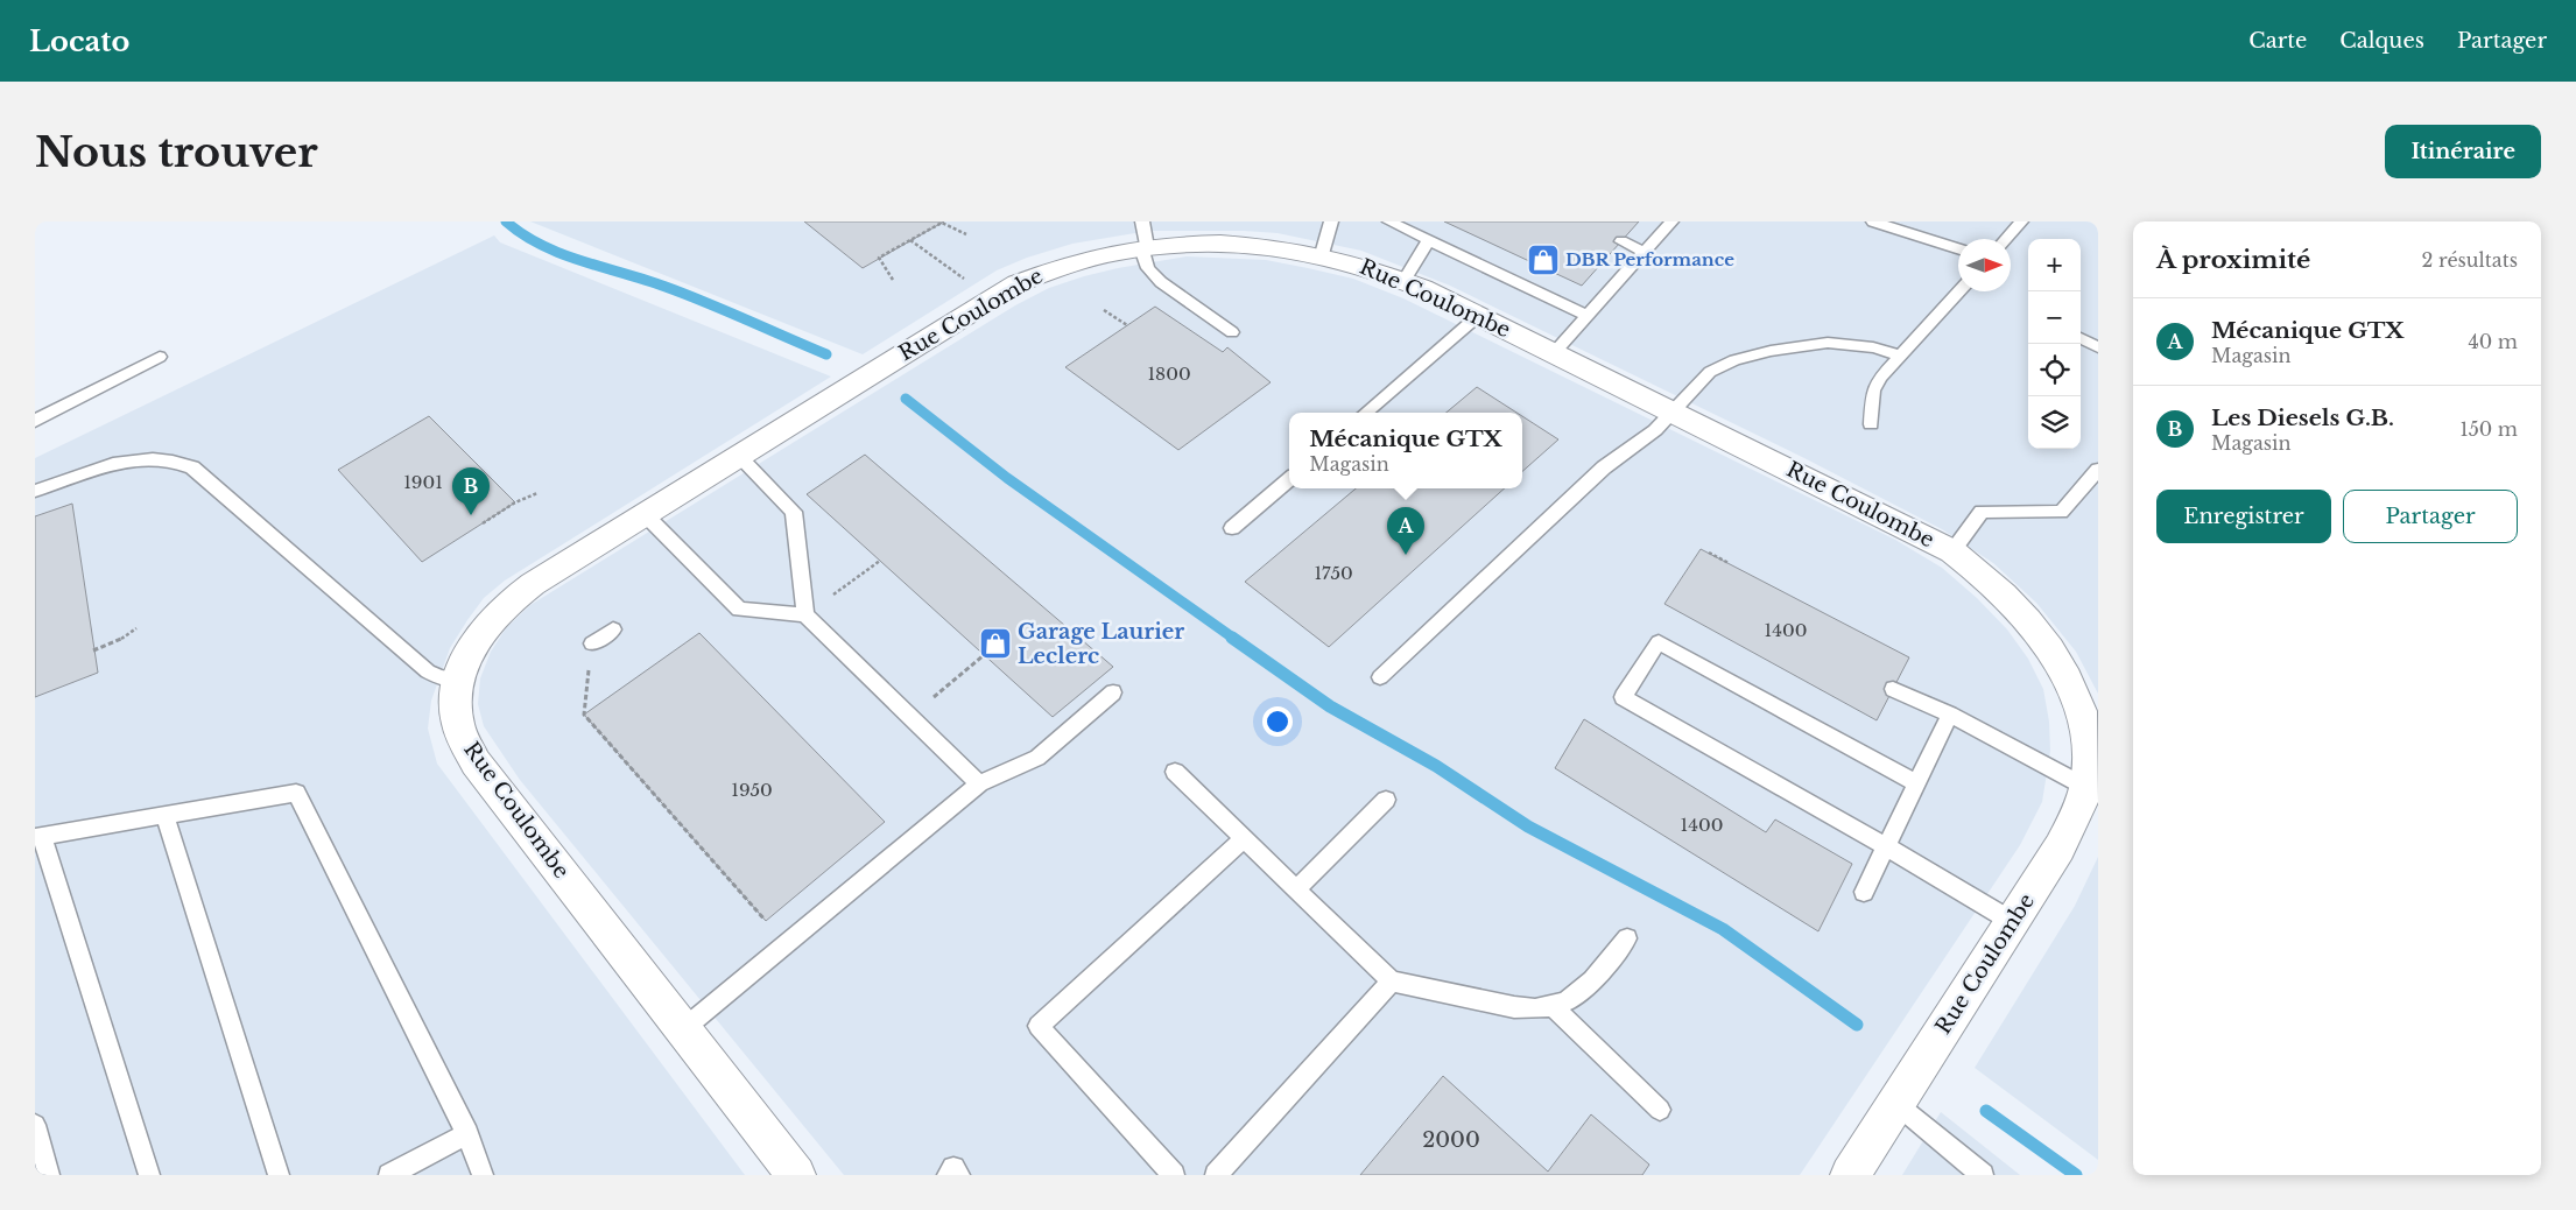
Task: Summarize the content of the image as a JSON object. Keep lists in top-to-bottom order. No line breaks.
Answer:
{"streets":{"street":["Rue Coulombe"]},"places":{"shop":["DBR Performance","Garage Laurier Leclerc"]},"house_numbers":["1800","1901","1750","1400","1950","1400","2000"],"north":"right","page":{"header":"Locato","nav":["Carte","Calques","Partager"],"buttons":["Itinéraire",["Enregistrer","Partager"]],"title":"Nous trouver","heading":["À proximité","2 résultats"],"map_buttons":["+","−"],"list":[{"mark":"A","name":"Mécanique GTX","note":"Magasin","value":"40 m"},{"mark":"B","name":"Les Diesels G.B.","note":"Magasin","value":"150 m"}],"popup":["Mécanique GTX","Magasin"],"pins":["B","A"]}}
